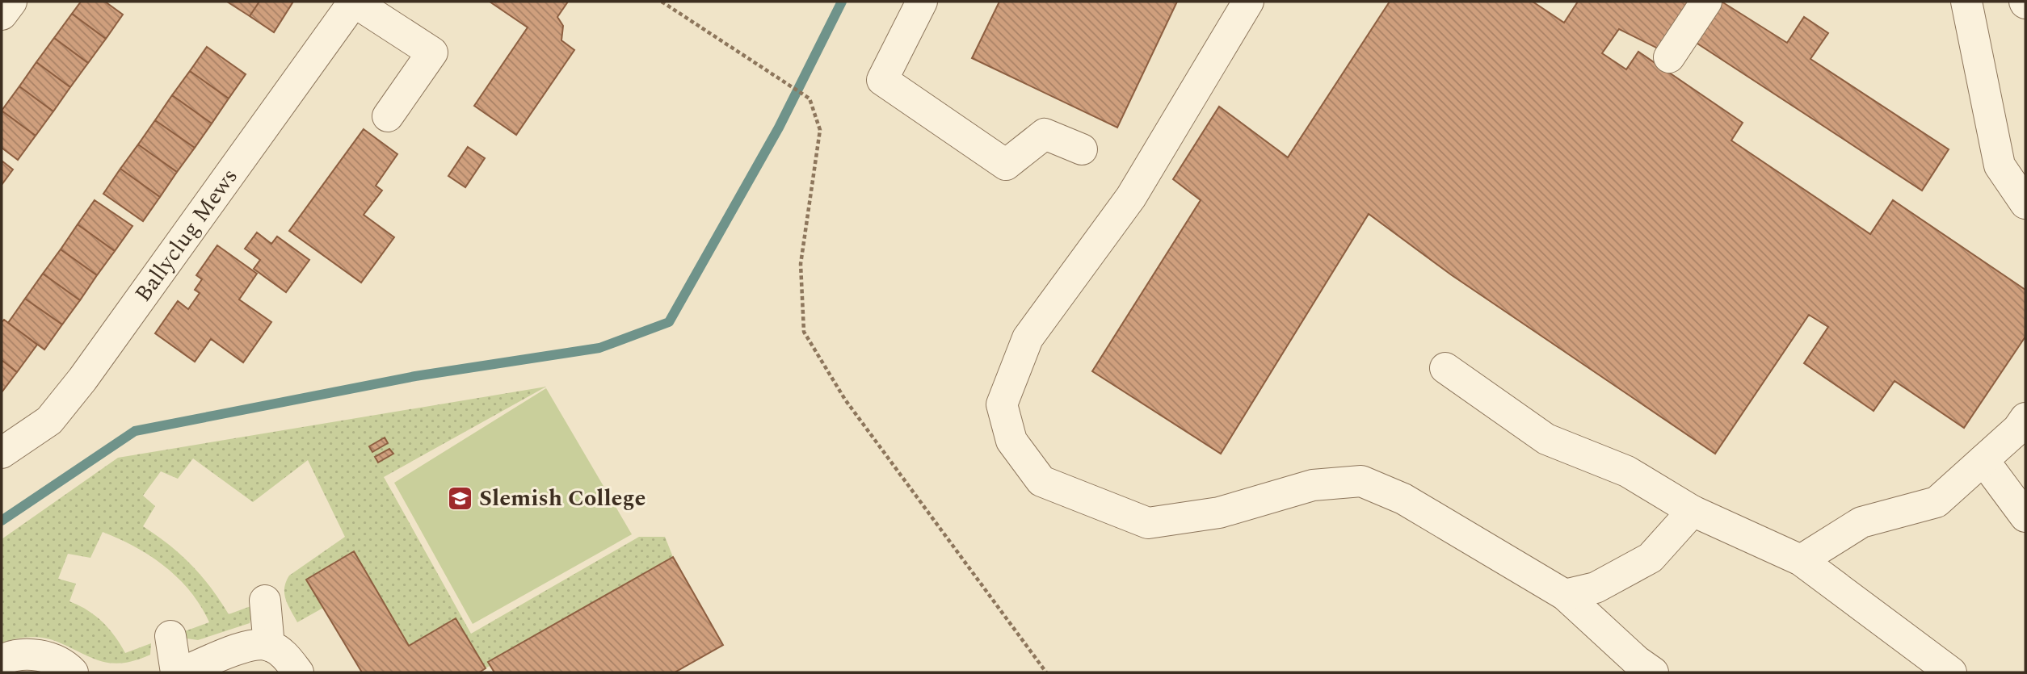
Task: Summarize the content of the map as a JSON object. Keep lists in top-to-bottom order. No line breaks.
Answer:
{"streets":{"street":["Ballyclug Mews"]},"places":{"school or university":["Slemish College"]}}
